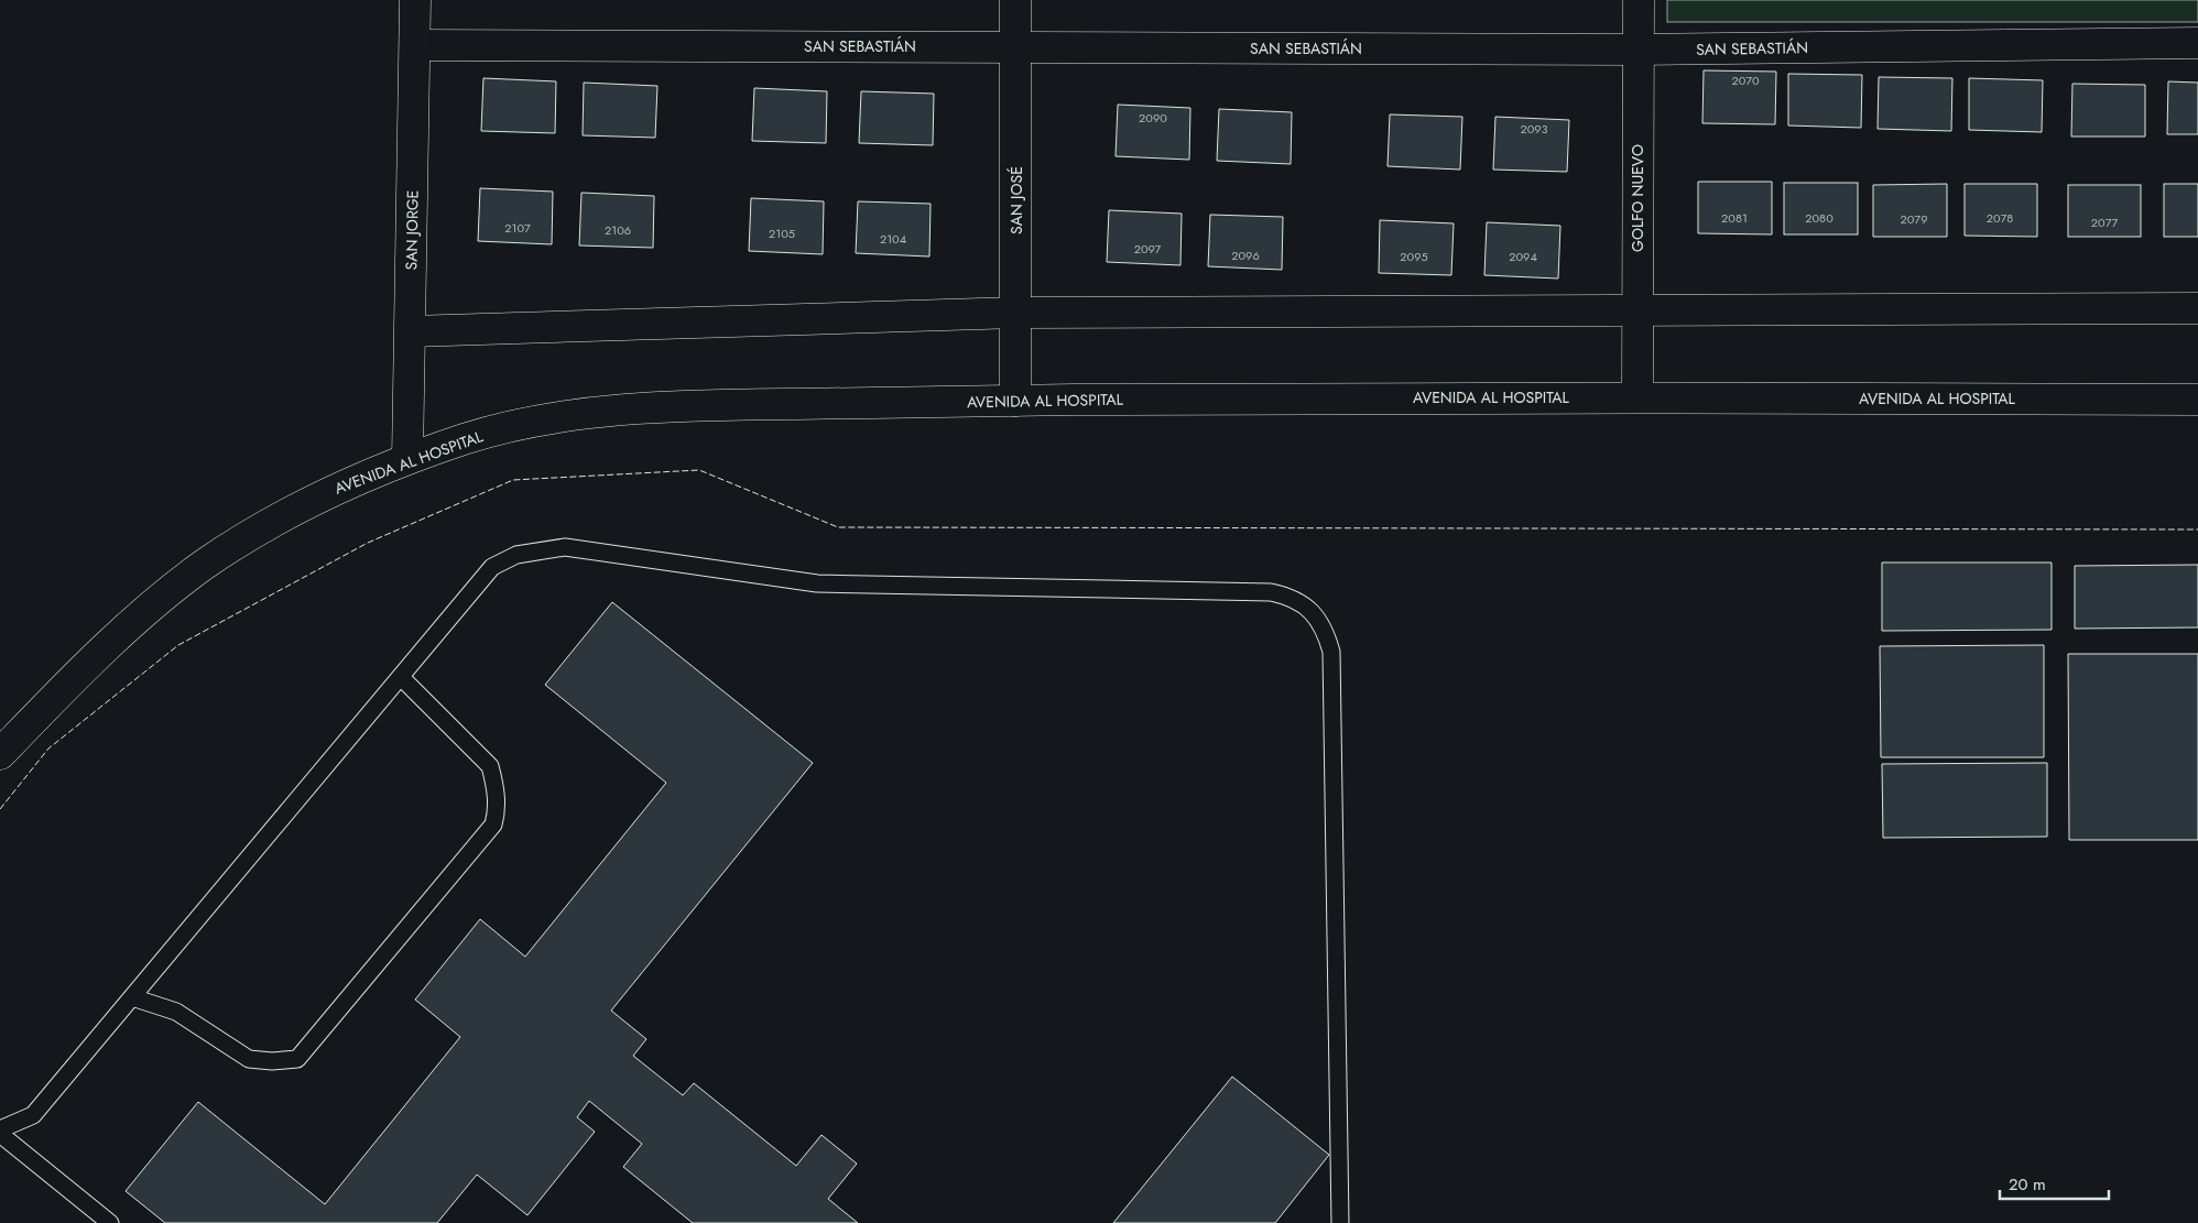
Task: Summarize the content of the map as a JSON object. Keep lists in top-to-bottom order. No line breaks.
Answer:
{"streets":{"street":["SAN SEBASTIÁN","GOLFO NUEVO","SAN JOSÉ","SAN JORGE","AVENIDA AL HOSPITAL"]},"crossings":[["SAN SEBASTIÁN","GOLFO NUEVO"],["SAN SEBASTIÁN","SAN JOSÉ"],["SAN SEBASTIÁN","SAN JORGE"],["GOLFO NUEVO","AVENIDA AL HOSPITAL"],["SAN JOSÉ","AVENIDA AL HOSPITAL"],["SAN JORGE","AVENIDA AL HOSPITAL"]],"house_numbers":["2070","2090","2093","2081","2080","2078","2079","2077","2107","2106","2105","2104","2097","2096","2095","2094"],"scale_bar":"20 m"}
